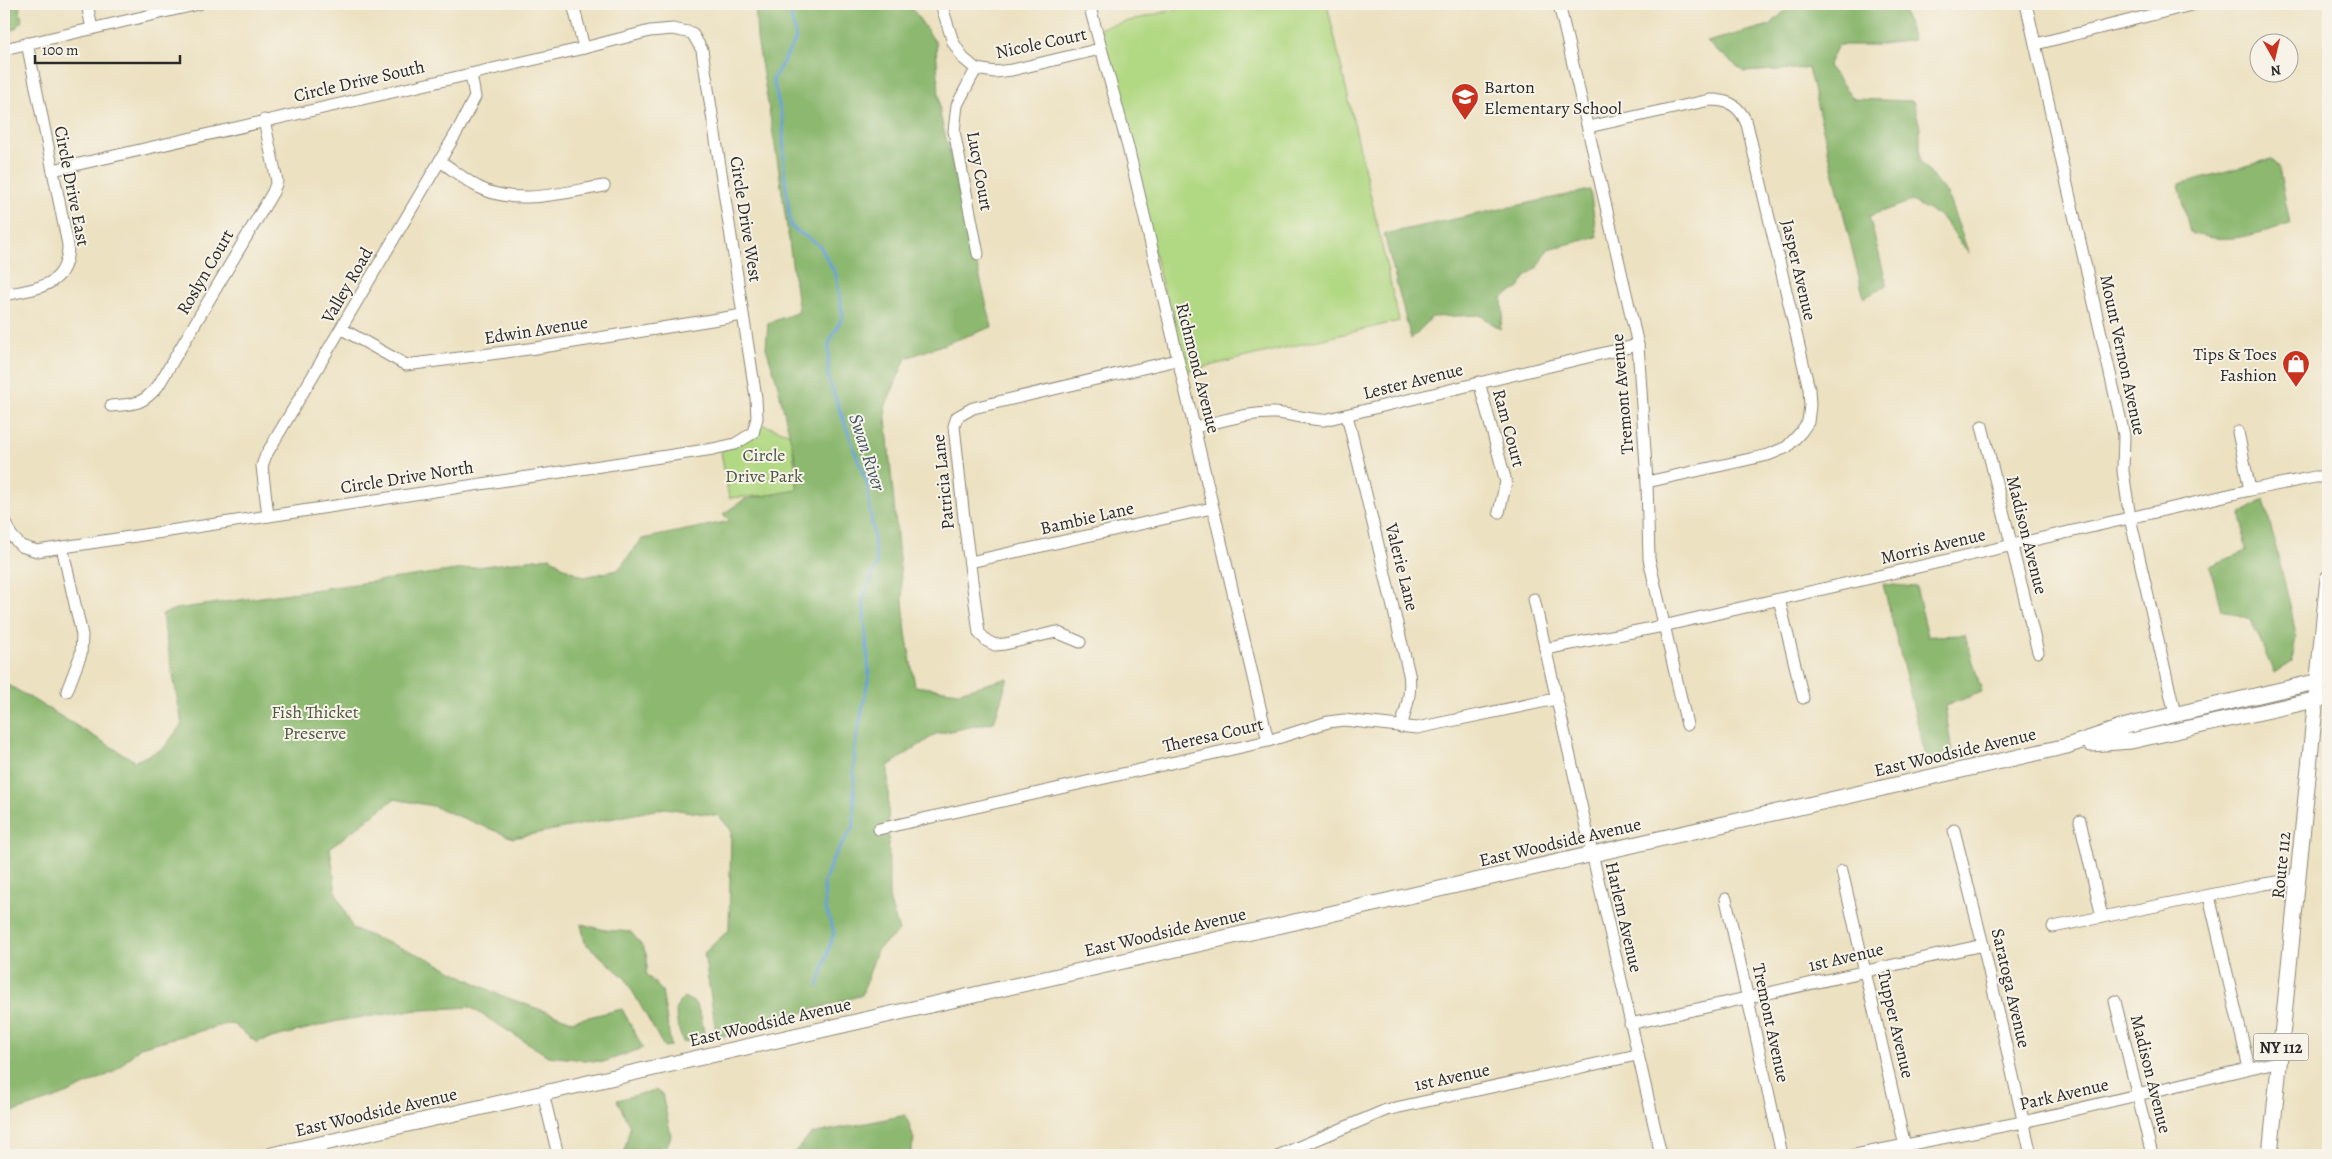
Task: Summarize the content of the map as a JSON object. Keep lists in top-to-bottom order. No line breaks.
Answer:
{"streets":{"main road":["East Woodside Avenue","Route 112","NY 112"],"street":["Nicole Court","Circle Drive South","Lucy Court","Circle Drive East","Circle Drive West","Jasper Avenue","Roslyn Court","Valley Road","Edwin Avenue","Mount Vernon Avenue","Richmond Avenue","Lester Avenue","Tremont Avenue","Ram Court","Circle Drive North","Patricia Lane","Bambie Lane","Madison Avenue","Morris Avenue","Valerie Lane","Theresa Court","Harlem Avenue","1st Avenue","Saratoga Avenue","Tupper Avenue","Park Avenue"]},"crossings":[["Nicole Court","Lucy Court"],["Nicole Court","Richmond Avenue"],["Circle Drive South","Circle Drive East"],["Circle Drive South","Circle Drive West"],["Circle Drive South","Roslyn Court"],["Circle Drive South","Valley Road"],["Circle Drive West","Edwin Avenue"],["Circle Drive West","Circle Drive North"],["Jasper Avenue","Tremont Avenue"],["Valley Road","Edwin Avenue"],["Valley Road","Circle Drive North"],["Mount Vernon Avenue","Morris Avenue"],["Mount Vernon Avenue","East Woodside Avenue"],["Richmond Avenue","Lester Avenue"],["Richmond Avenue","Patricia Lane"],["Richmond Avenue","Bambie Lane"],["Richmond Avenue","Theresa Court"],["Lester Avenue","Tremont Avenue"],["Lester Avenue","Ram Court"],["Lester Avenue","Valerie Lane"],["Tremont Avenue","Morris Avenue"],["Tremont Avenue","1st Avenue"],["Patricia Lane","Bambie Lane"],["Madison Avenue","Morris Avenue"],["Madison Avenue","Park Avenue"],["Morris Avenue","Harlem Avenue"],["Valerie Lane","Theresa Court"],["Theresa Court","Harlem Avenue"],["East Woodside Avenue","Route 112"],["East Woodside Avenue","Harlem Avenue"],["Route 112","Park Avenue"],["Harlem Avenue","1st Avenue"],["1st Avenue","Saratoga Avenue"],["1st Avenue","Tupper Avenue"],["Saratoga Avenue","Park Avenue"],["Tupper Avenue","Park Avenue"]],"water":["Swan River"],"parks":["Circle Drive Park","Fish Thicket Preserve"],"places":{"school or university":["Barton Elementary School"],"shop":["Tips & Toes Fashion"]},"scale_bar":"100 m","north":"bottom"}
